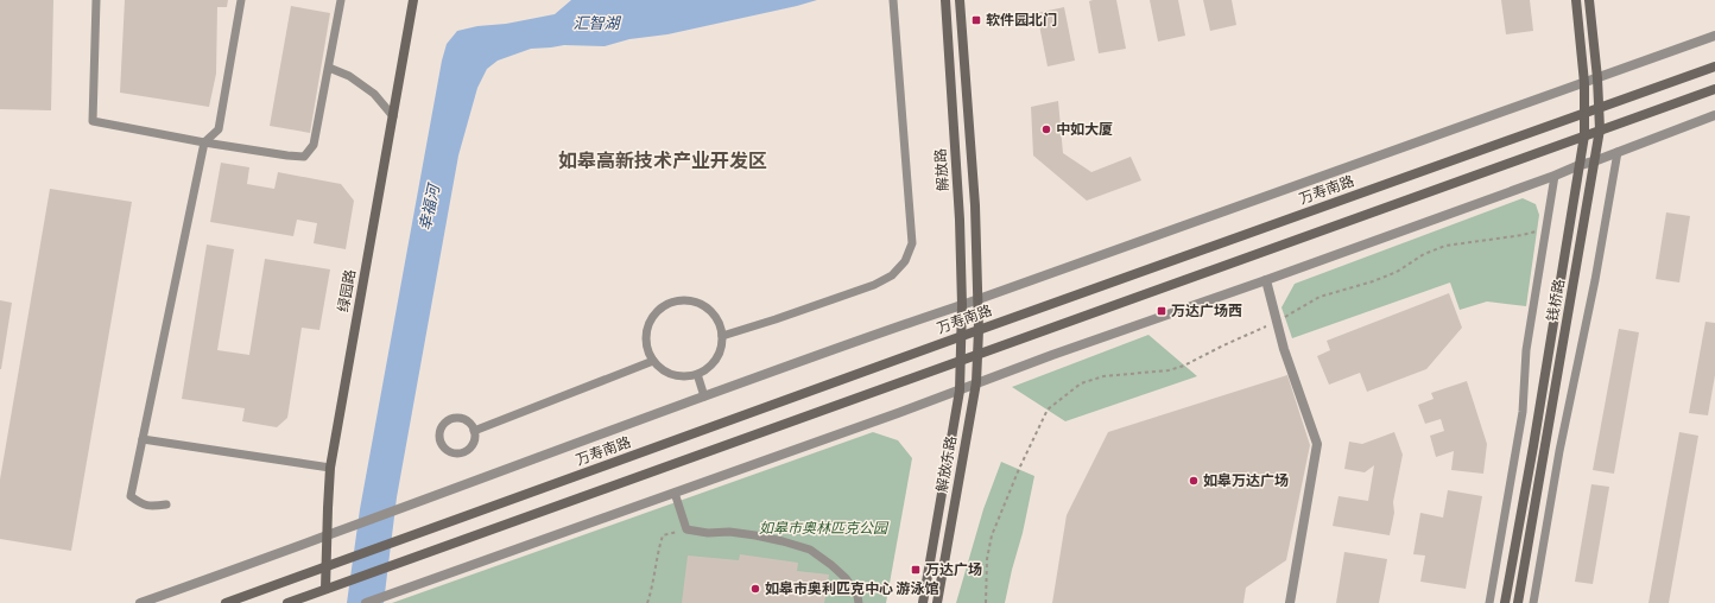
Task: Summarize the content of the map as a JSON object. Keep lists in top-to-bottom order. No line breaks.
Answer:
{"streets":{"main road":["解放路","万寿南路","绿园路","钱桥路","解放东路"]},"crossings":[["解放路","万寿南路"],["解放路","解放东路"],["万寿南路","绿园路"],["万寿南路","钱桥路"],["万寿南路","解放东路"]],"districts":["如皋高新技术产业开发区"],"water":["汇智湖","幸福河"],"parks":["如皋市奥林匹克公园"],"places":{"transit":["软件园北门","万达广场西","万达广场"],"other":["中如大厦","如皋万达广场","如皋市奥利匹克中心 游泳馆"]}}
